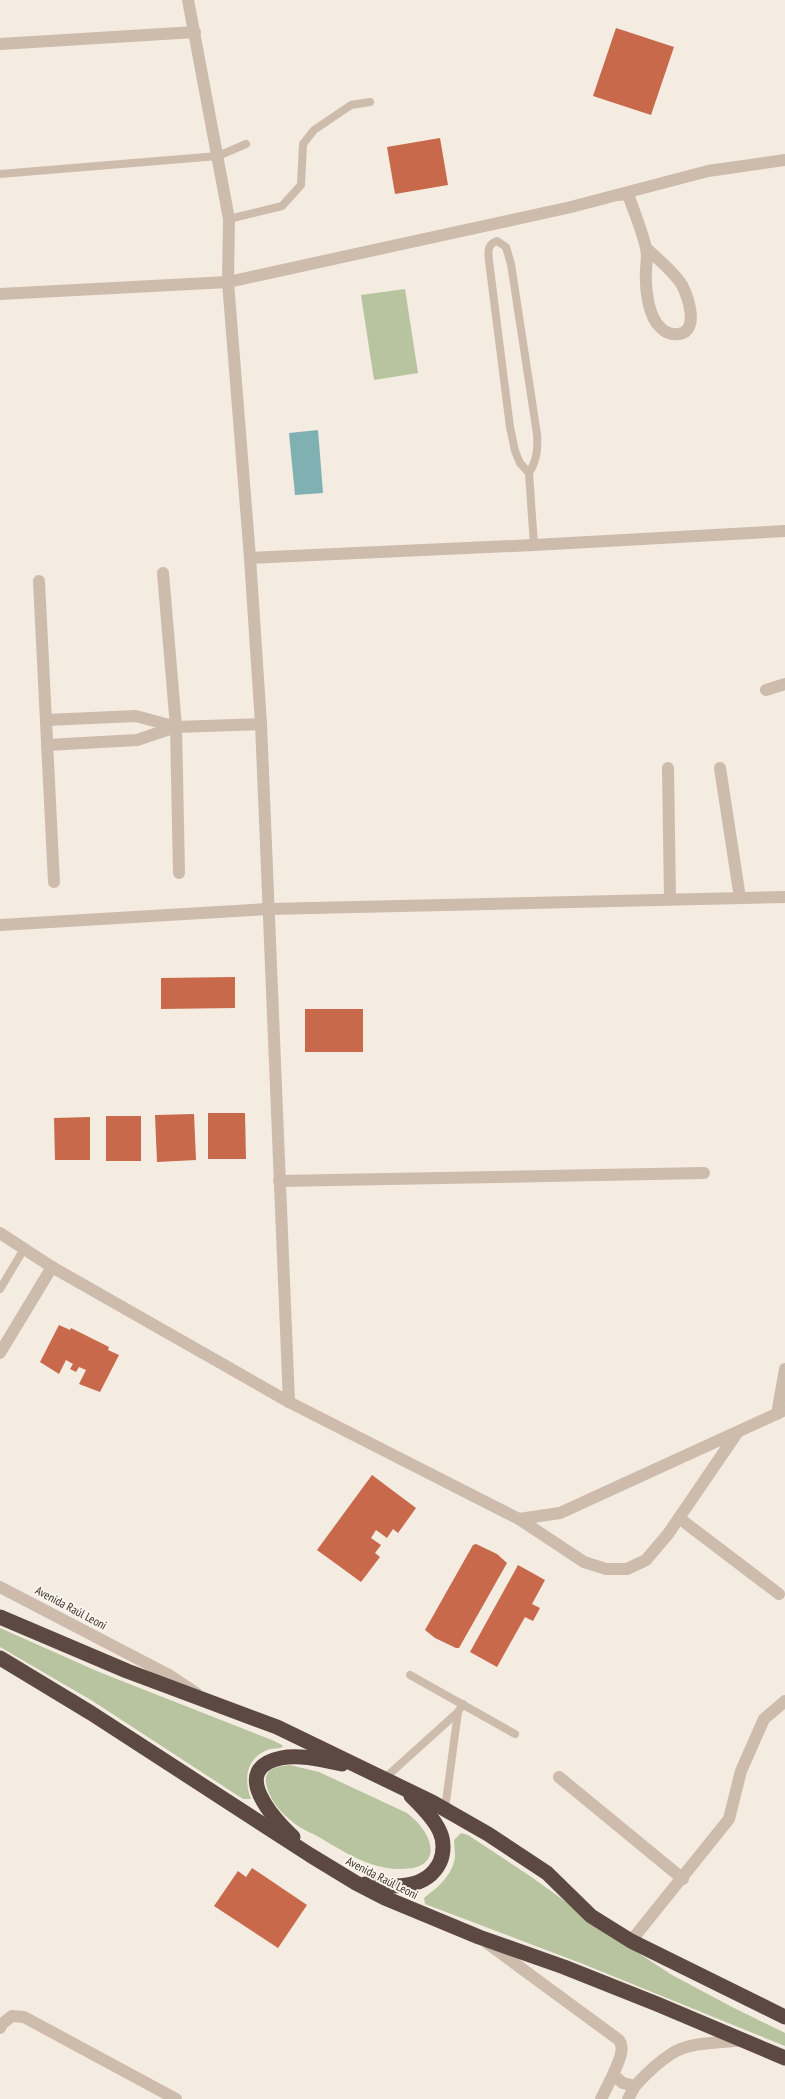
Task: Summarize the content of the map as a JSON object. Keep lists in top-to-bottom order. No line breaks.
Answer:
{"streets":{"highway":["Avenida Raúl Leoni"]}}
